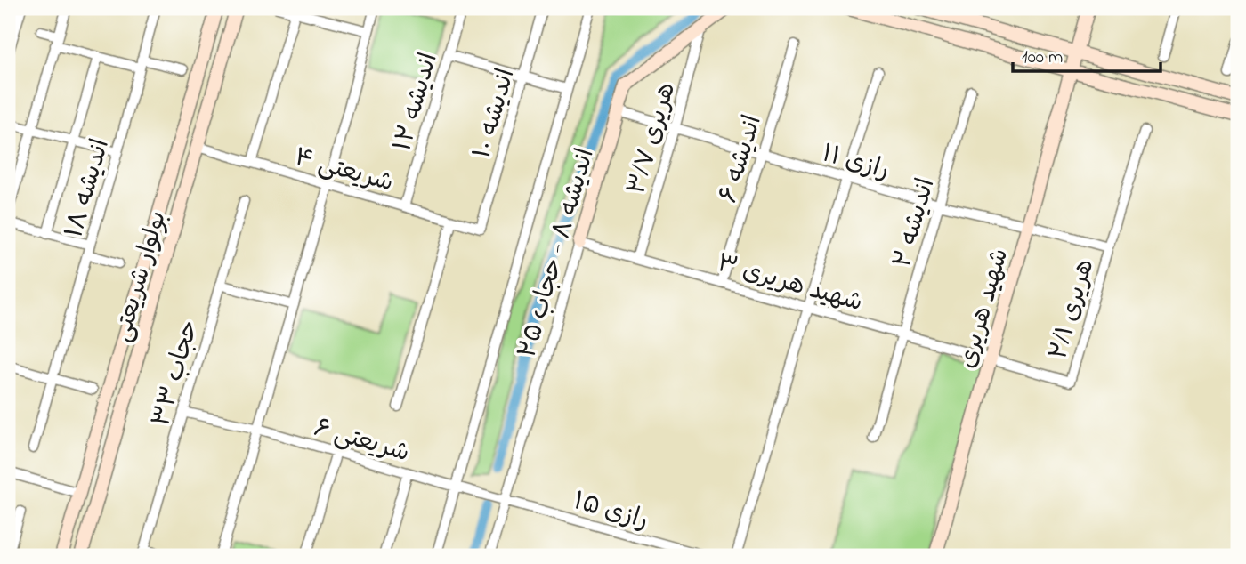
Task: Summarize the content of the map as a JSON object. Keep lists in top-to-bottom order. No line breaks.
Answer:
{"streets":{"main road":["اندیشه ۸ - حجاب ۲۵","بولوار شریعتی","شهید هریری"],"street":["اندیشه ۱۲","اندیشه ۱۰","هریری ۳/۷","اندیشه ۶","رازی ۱۱","شریعتی ۴","اندیشه ۱۸","اندیشه ۲","شهید هریری ۳","هریری ۲/۱","حجاب ۳۳","شریعتی ۶","رازی ۱۵"]},"crossings":[["اندیشه ۱۲","شریعتی ۴"],["اندیشه ۱۰","شریعتی ۴"],["هریری ۳/۷","رازی ۱۱"],["هریری ۳/۷","اندیشه ۸ - حجاب ۲۵"],["هریری ۳/۷","شهید هریری ۳"],["اندیشه ۶","رازی ۱۱"],["اندیشه ۶","شهید هریری ۳"],["رازی ۱۱","اندیشه ۲"],["رازی ۱۱","اندیشه ۸ - حجاب ۲۵"],["رازی ۱۱","شهید هریری"],["رازی ۱۱","هریری ۲/۱"],["شریعتی ۴","بولوار شریعتی"],["اندیشه ۲","شهید هریری ۳"],["اندیشه ۸ - حجاب ۲۵","شهید هریری ۳"],["اندیشه ۸ - حجاب ۲۵","شریعتی ۶"],["اندیشه ۸ - حجاب ۲۵","رازی ۱۵"],["شهید هریری ۳","شهید هریری"],["شهید هریری ۳","هریری ۲/۱"],["حجاب ۳۳","شریعتی ۶"],["شریعتی ۶","رازی ۱۵"]],"scale_bar":"100 m"}
